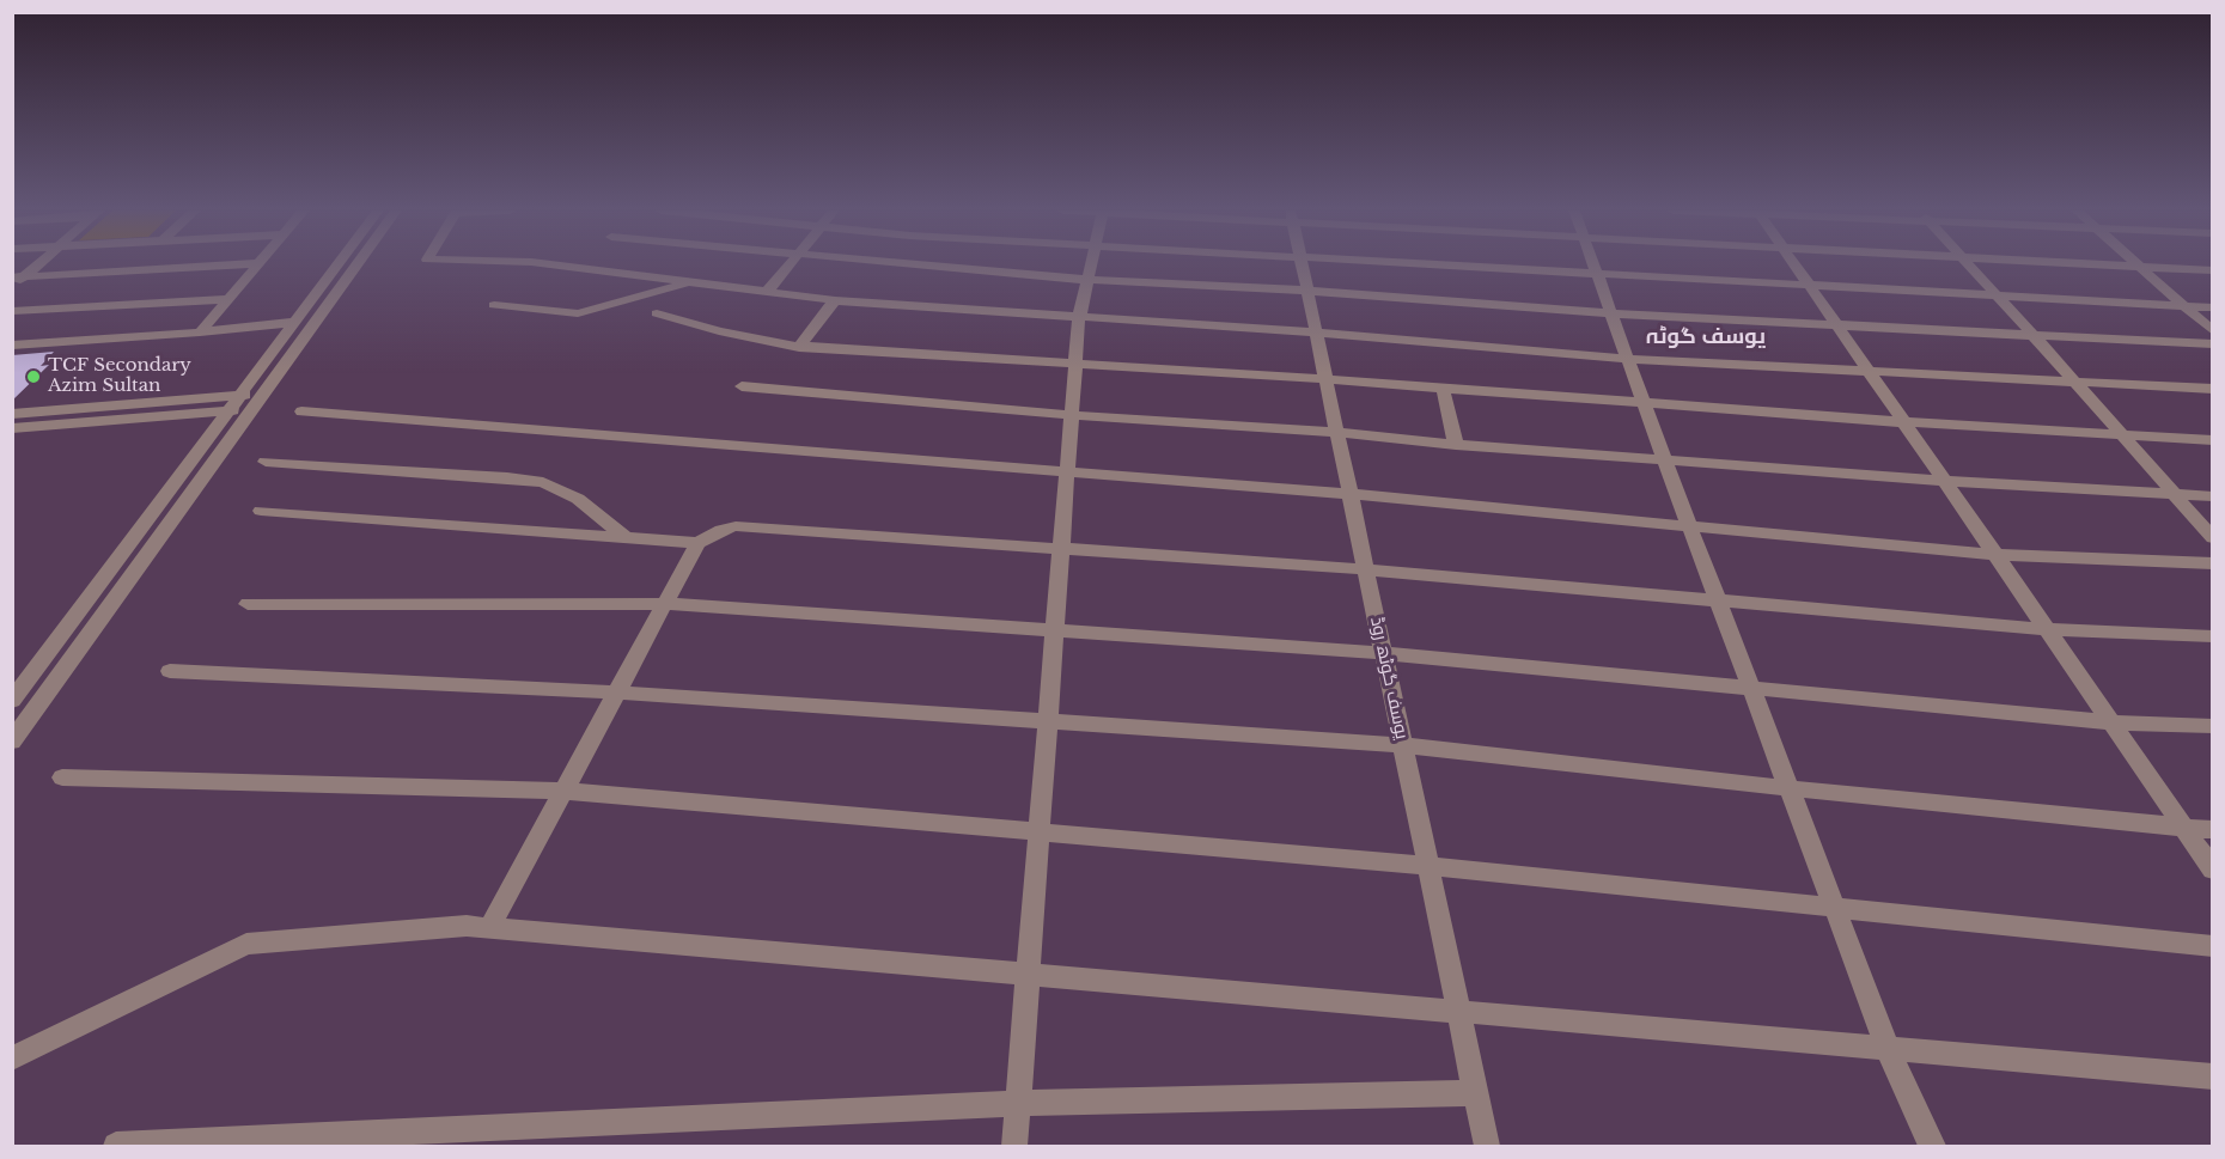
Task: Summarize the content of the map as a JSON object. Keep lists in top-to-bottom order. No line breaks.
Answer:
{"streets":{"street":["یوسف گوٹھ روڈ"]},"districts":["یوسف گوٹہ"],"places":["TCF Secondary Azim Sultan"]}
